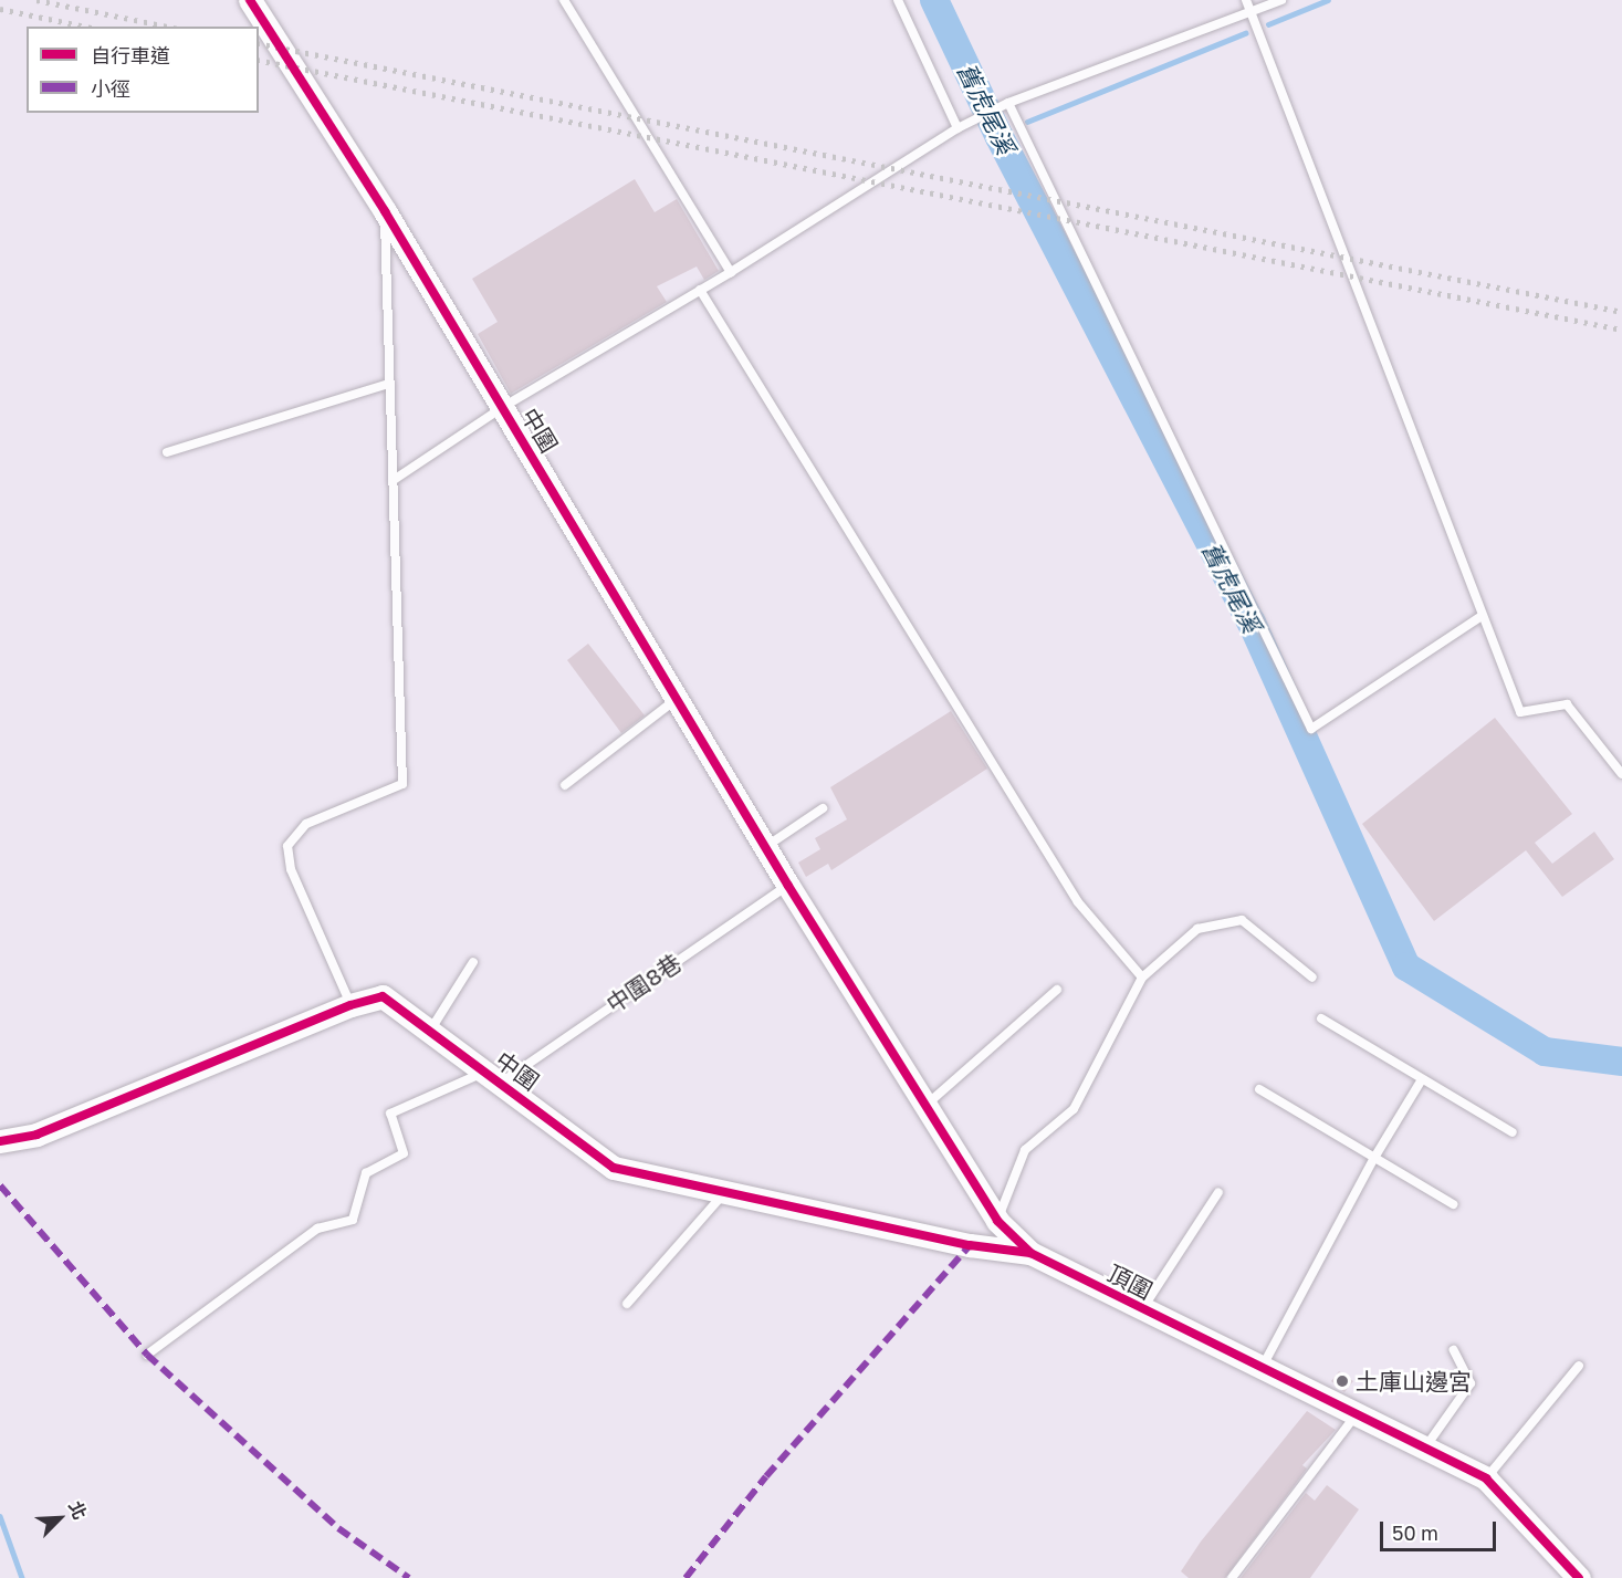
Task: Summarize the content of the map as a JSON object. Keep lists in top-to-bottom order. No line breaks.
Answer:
{"streets":{"street":["中圍","頂圍"],"lane":["中圍8巷"]},"crossings":[["中圍","中圍8巷"],["中圍","頂圍"],["中圍8巷","頂圍"]],"water":["舊虎尾溪"],"places":["土庫山邊宮"],"legend":["自行車道","小徑"],"scale_bar":"50 m","north":"top right"}
